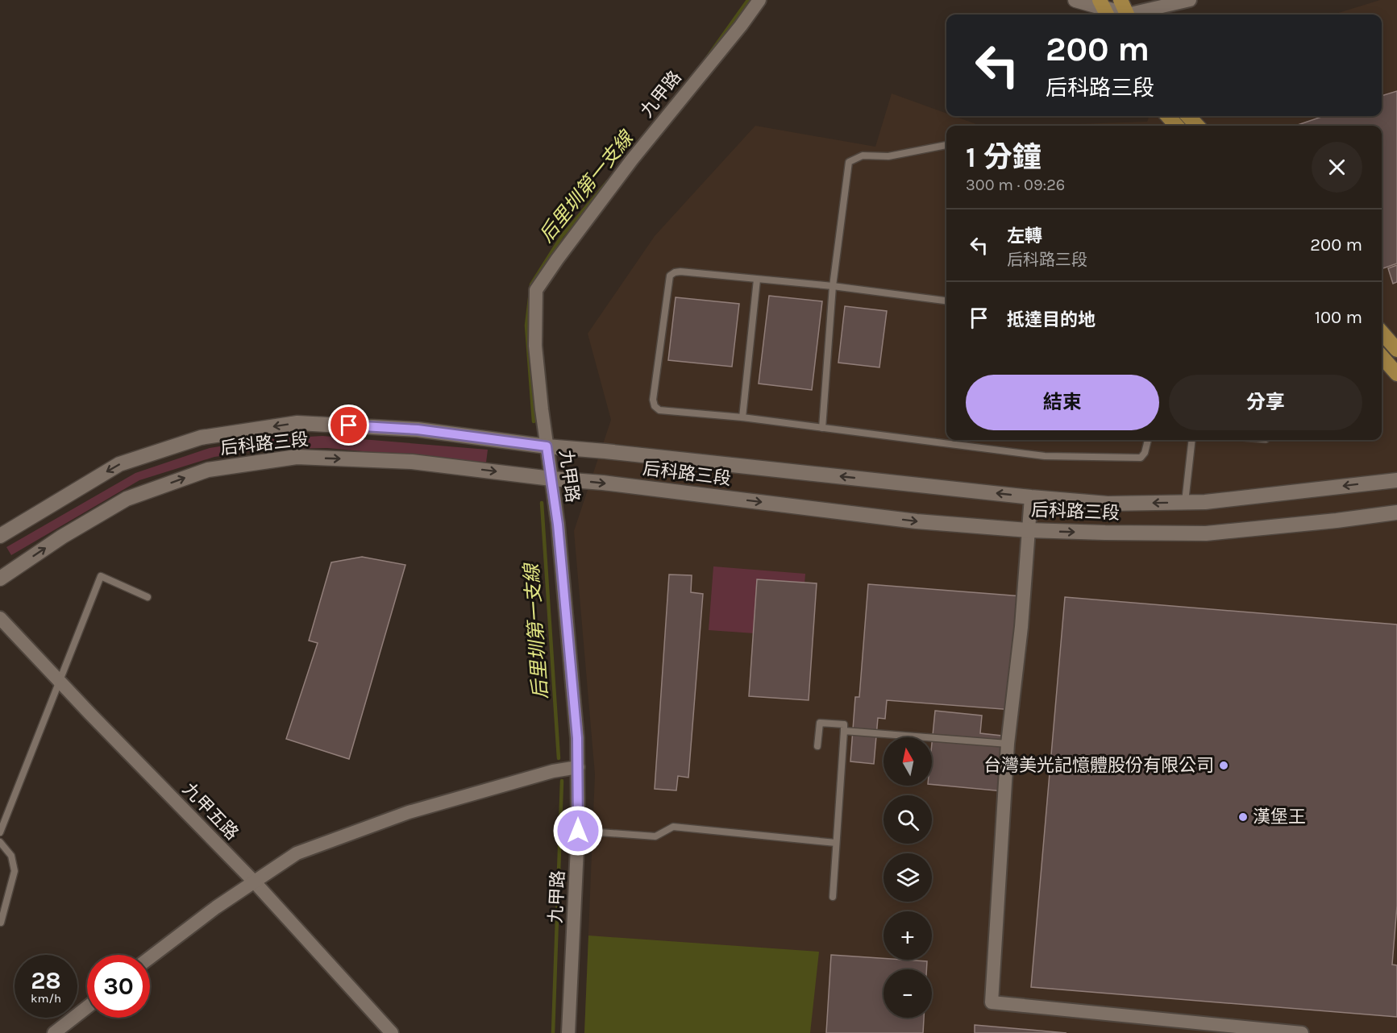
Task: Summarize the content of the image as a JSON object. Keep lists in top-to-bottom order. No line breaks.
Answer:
{"streets":{"street":["九甲路","后科路三段","九甲五路"]},"crossings":[["九甲路","后科路三段"]],"water":["后里圳第一支線"],"places":["台灣美光記憶體股份有限公司","漢堡王"],"north":"top","page":{"turn":["200 m","后科路三段"],"heading":["1 分鐘","300 m · 09:26"],"list":[{"name":"左轉","note":"后科路三段","value":"200 m"},{"name":"抵達目的地","value":"100 m"}],"buttons":["結束","分享"],"map_buttons":["+","−"],"speed":"28 km/h","limit":"30"}}
